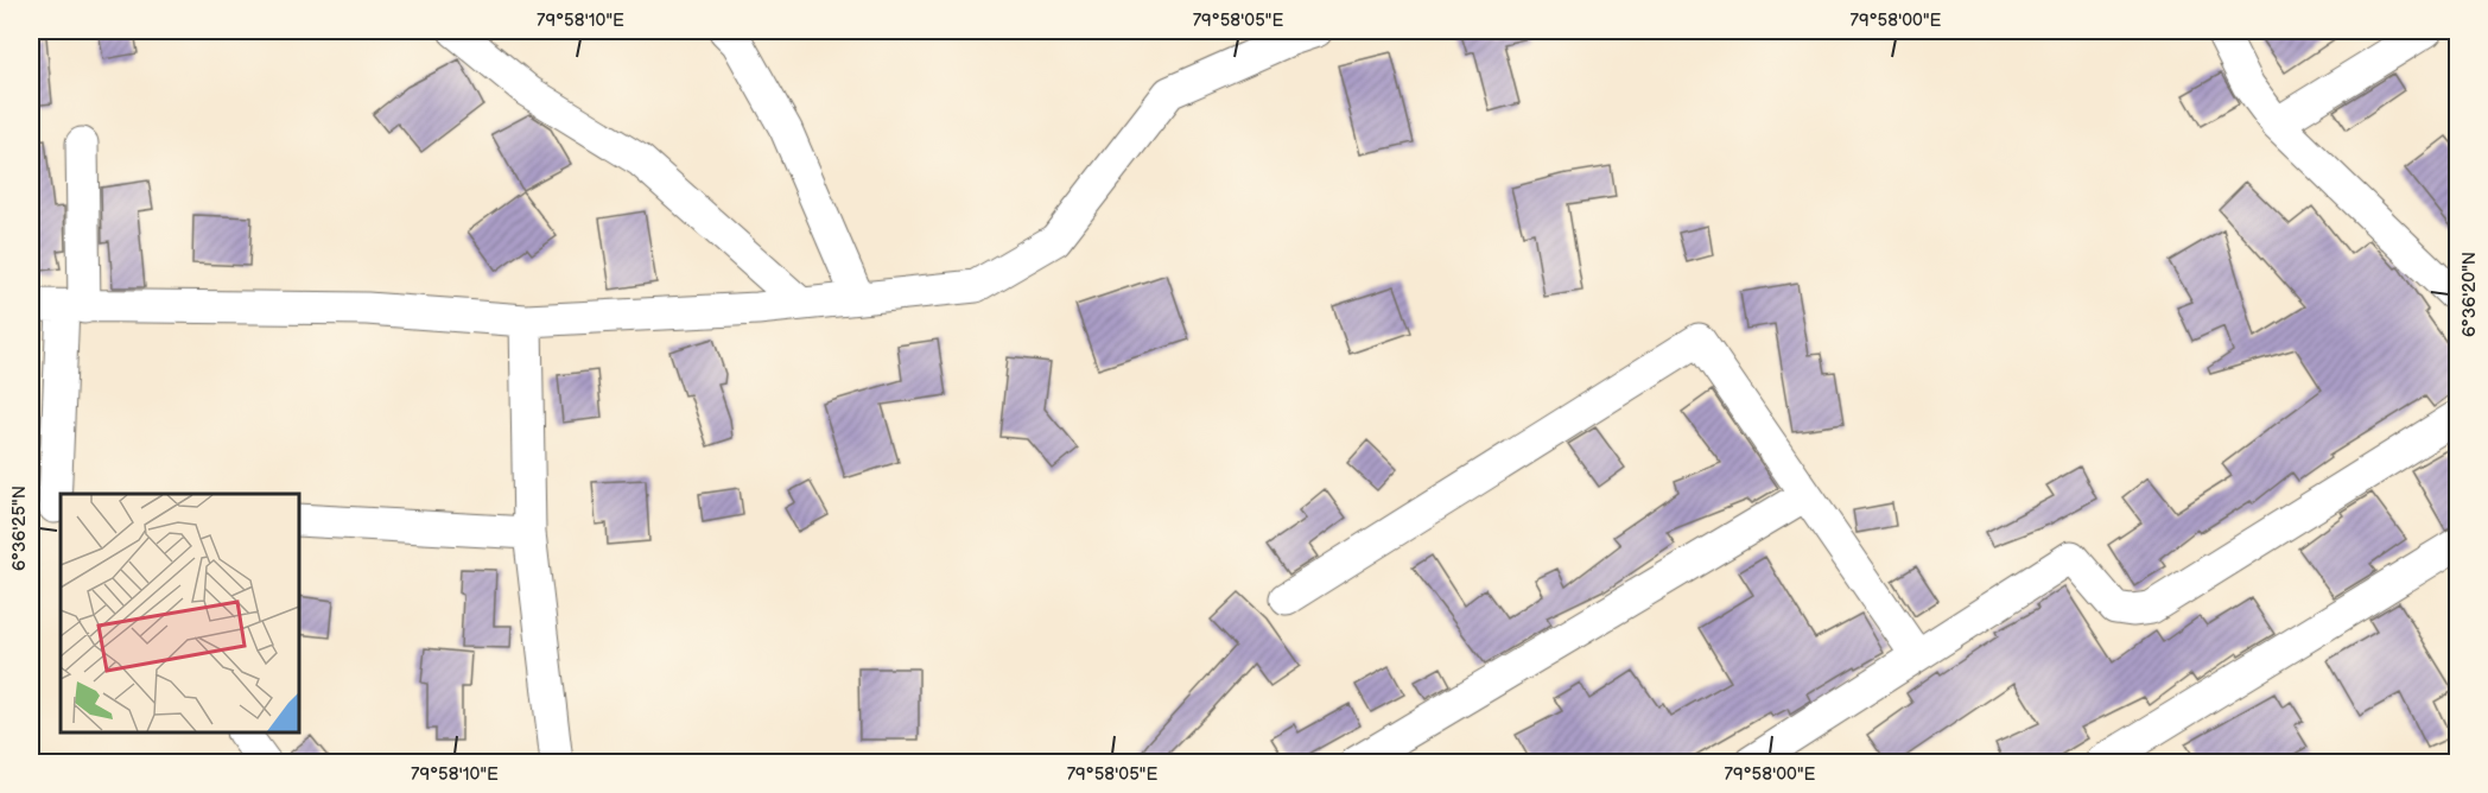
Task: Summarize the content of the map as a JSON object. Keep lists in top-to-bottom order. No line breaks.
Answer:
{"coordinates":["79°58'10\"E","79°58'05\"E","79°58'00\"E","6°36'20\"N","6°36'25\"N"]}
